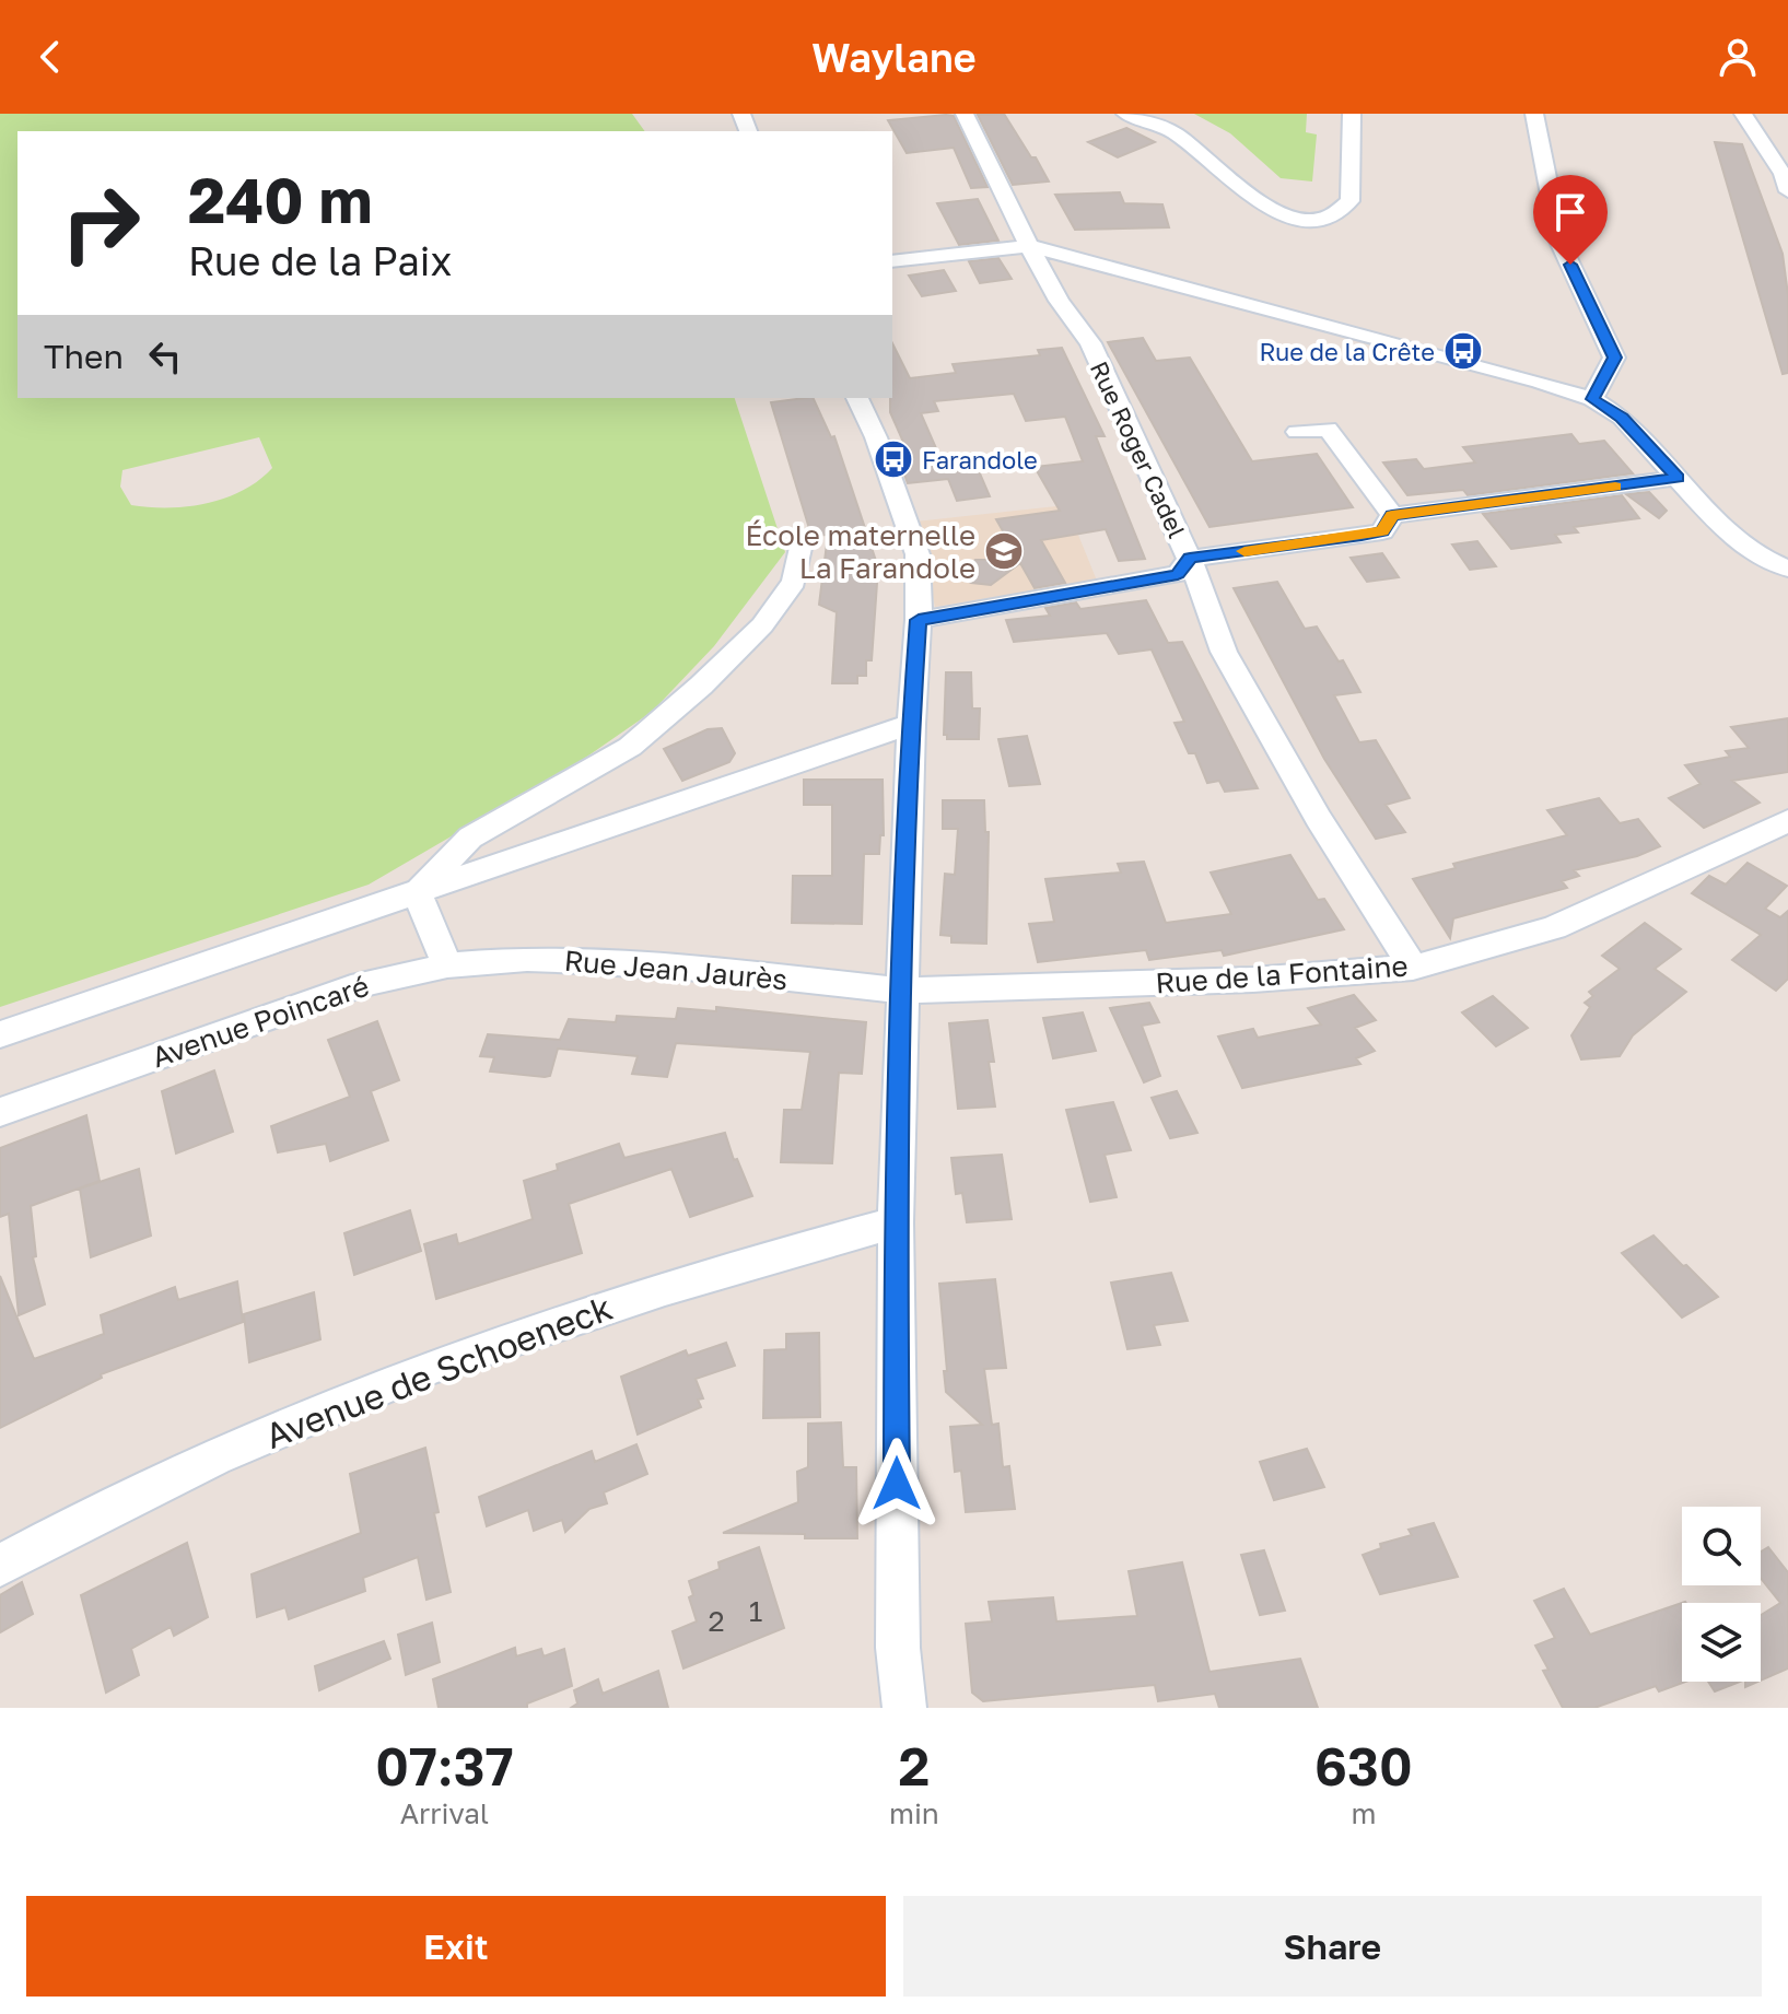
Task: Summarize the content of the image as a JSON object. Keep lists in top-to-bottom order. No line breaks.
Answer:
{"streets":{"street":["Rue Roger Cadel","Rue Jean Jaurès","Rue de la Fontaine","Avenue Poincaré","Avenue de Schoeneck"]},"crossings":[["Rue Roger Cadel","Rue de la Fontaine"],["Rue Jean Jaurès","Rue de la Fontaine"],["Rue Jean Jaurès","Avenue Poincaré"]],"places":{"bus stop":["Rue de la Crête","Farandole"],"school or university":["École maternelle La Farandole"]},"house_numbers":["1","2"],"page":{"header":"Waylane","turn":["240 m","Rue de la Paix"],"then":"Then","eta":["07:37","Arrival","2","min","630","m"],"buttons":["Exit","Share"]}}
